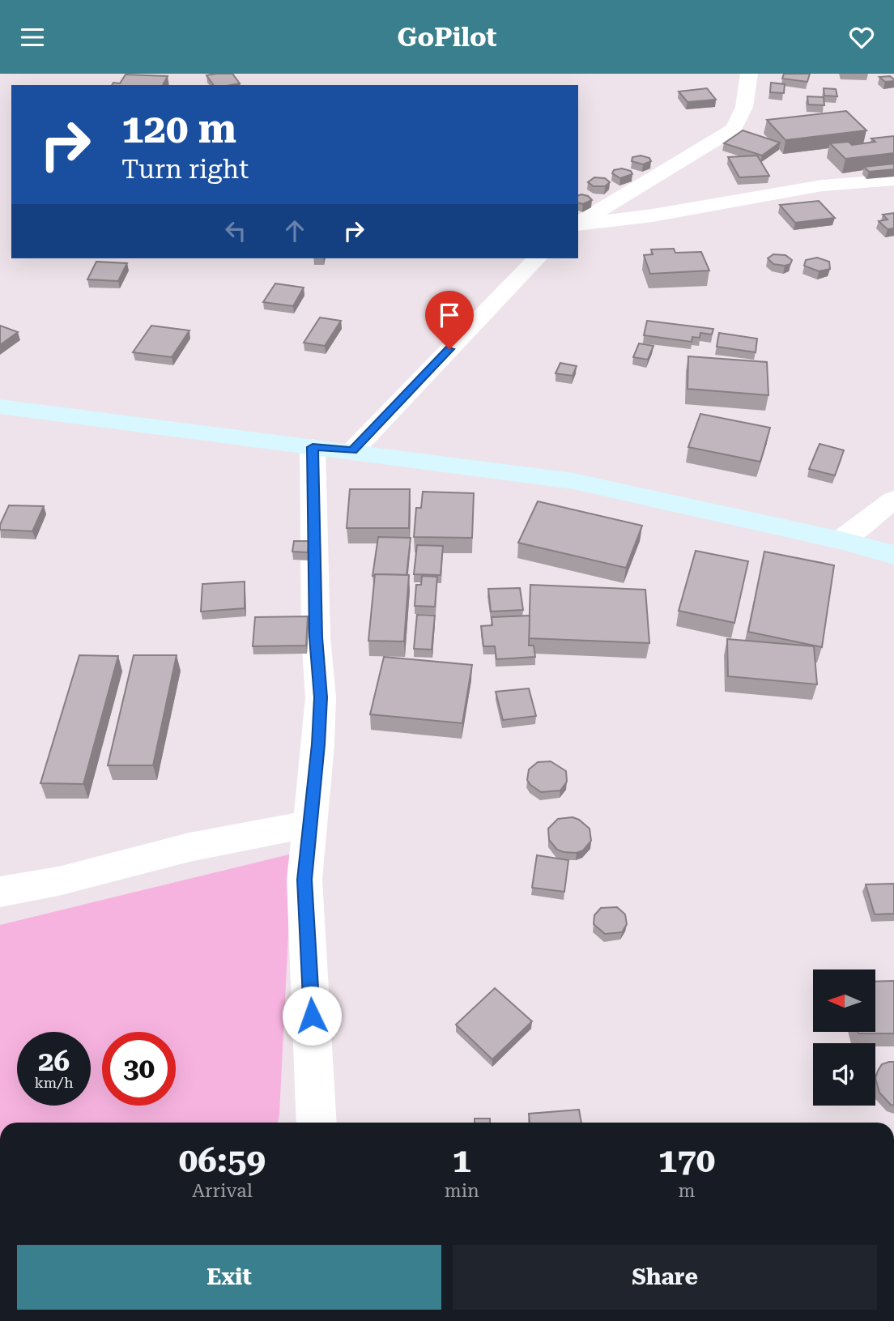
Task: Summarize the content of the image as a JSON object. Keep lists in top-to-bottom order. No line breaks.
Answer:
{"north":"left","page":{"header":"GoPilot","turn":["120 m","Turn right"],"speed":"26 km/h","limit":"30","eta":["06:59","Arrival","1","min","170","m"],"buttons":["Exit","Share"]}}
